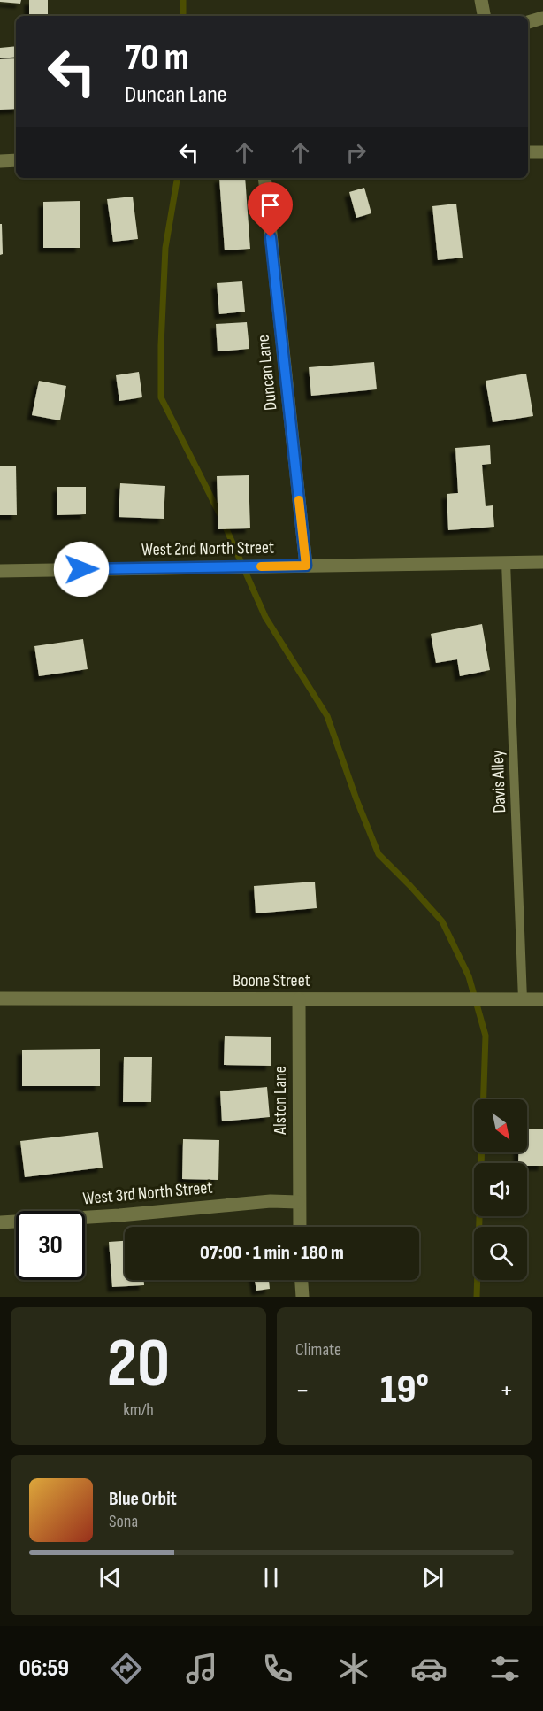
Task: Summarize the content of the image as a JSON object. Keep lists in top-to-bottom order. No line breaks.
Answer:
{"streets":{"street":["Duncan Lane","West 2nd North Street","Boone Street","Alston Lane","West 3rd North Street"],"lane":["Davis Alley"]},"crossings":[["Duncan Lane","West 2nd North Street"],["West 2nd North Street","Davis Alley"],["Davis Alley","Boone Street"],["Boone Street","Alston Lane"],["Alston Lane","West 3rd North Street"]],"north":"bottom right","page":{"turn":["70 m","Duncan Lane"],"limit":"30","trip":"07:00 · 1 min · 180 m","tile":[["20","km/h"],"Climate"],"heat":["−","19°","+"],"song":["Blue Orbit","Sona"],"tabs":"06:59"}}
